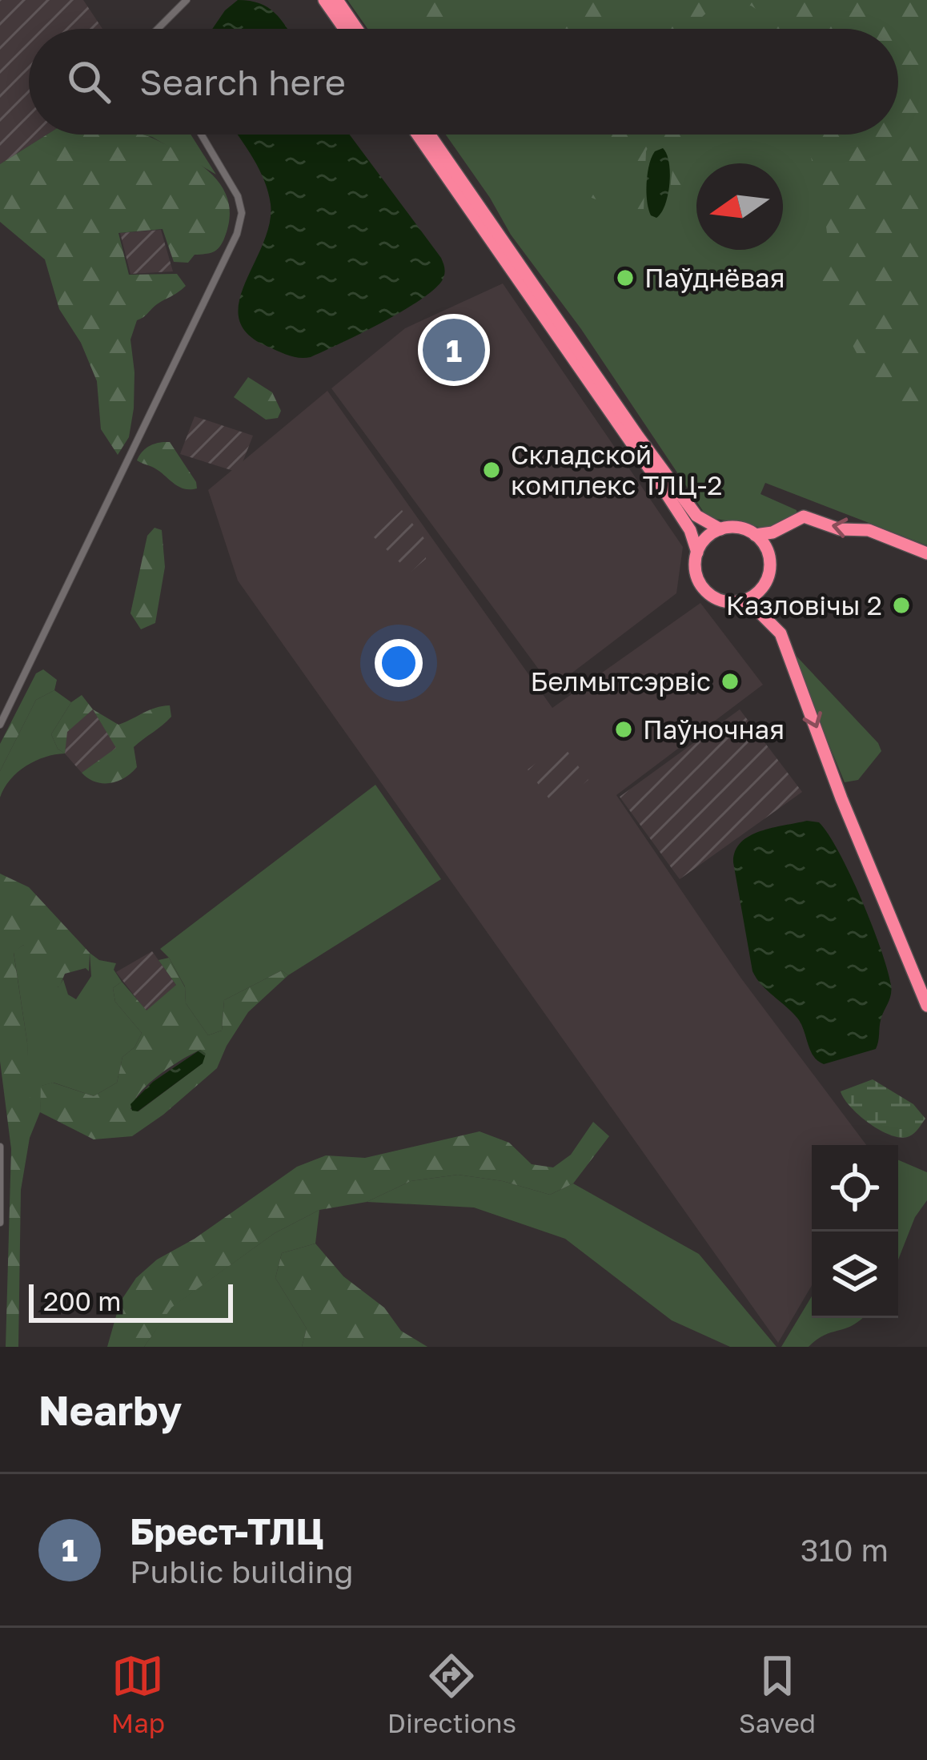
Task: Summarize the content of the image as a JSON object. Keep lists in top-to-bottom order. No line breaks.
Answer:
{"places":["Паўднёвая","Складской комплекс ТЛЦ-2","Казловічы 2","Белмытсэрвіс","Паўночная"],"scale_bar":"200 m","north":"left","page":{"search":"Search here","pins":"1","scale":"200 m","heading":"Nearby","list":[{"mark":"1","name":"Брест-ТЛЦ","note":"Public building","value":"310 m"}],"nav":["Map","Directions","Saved"]}}
